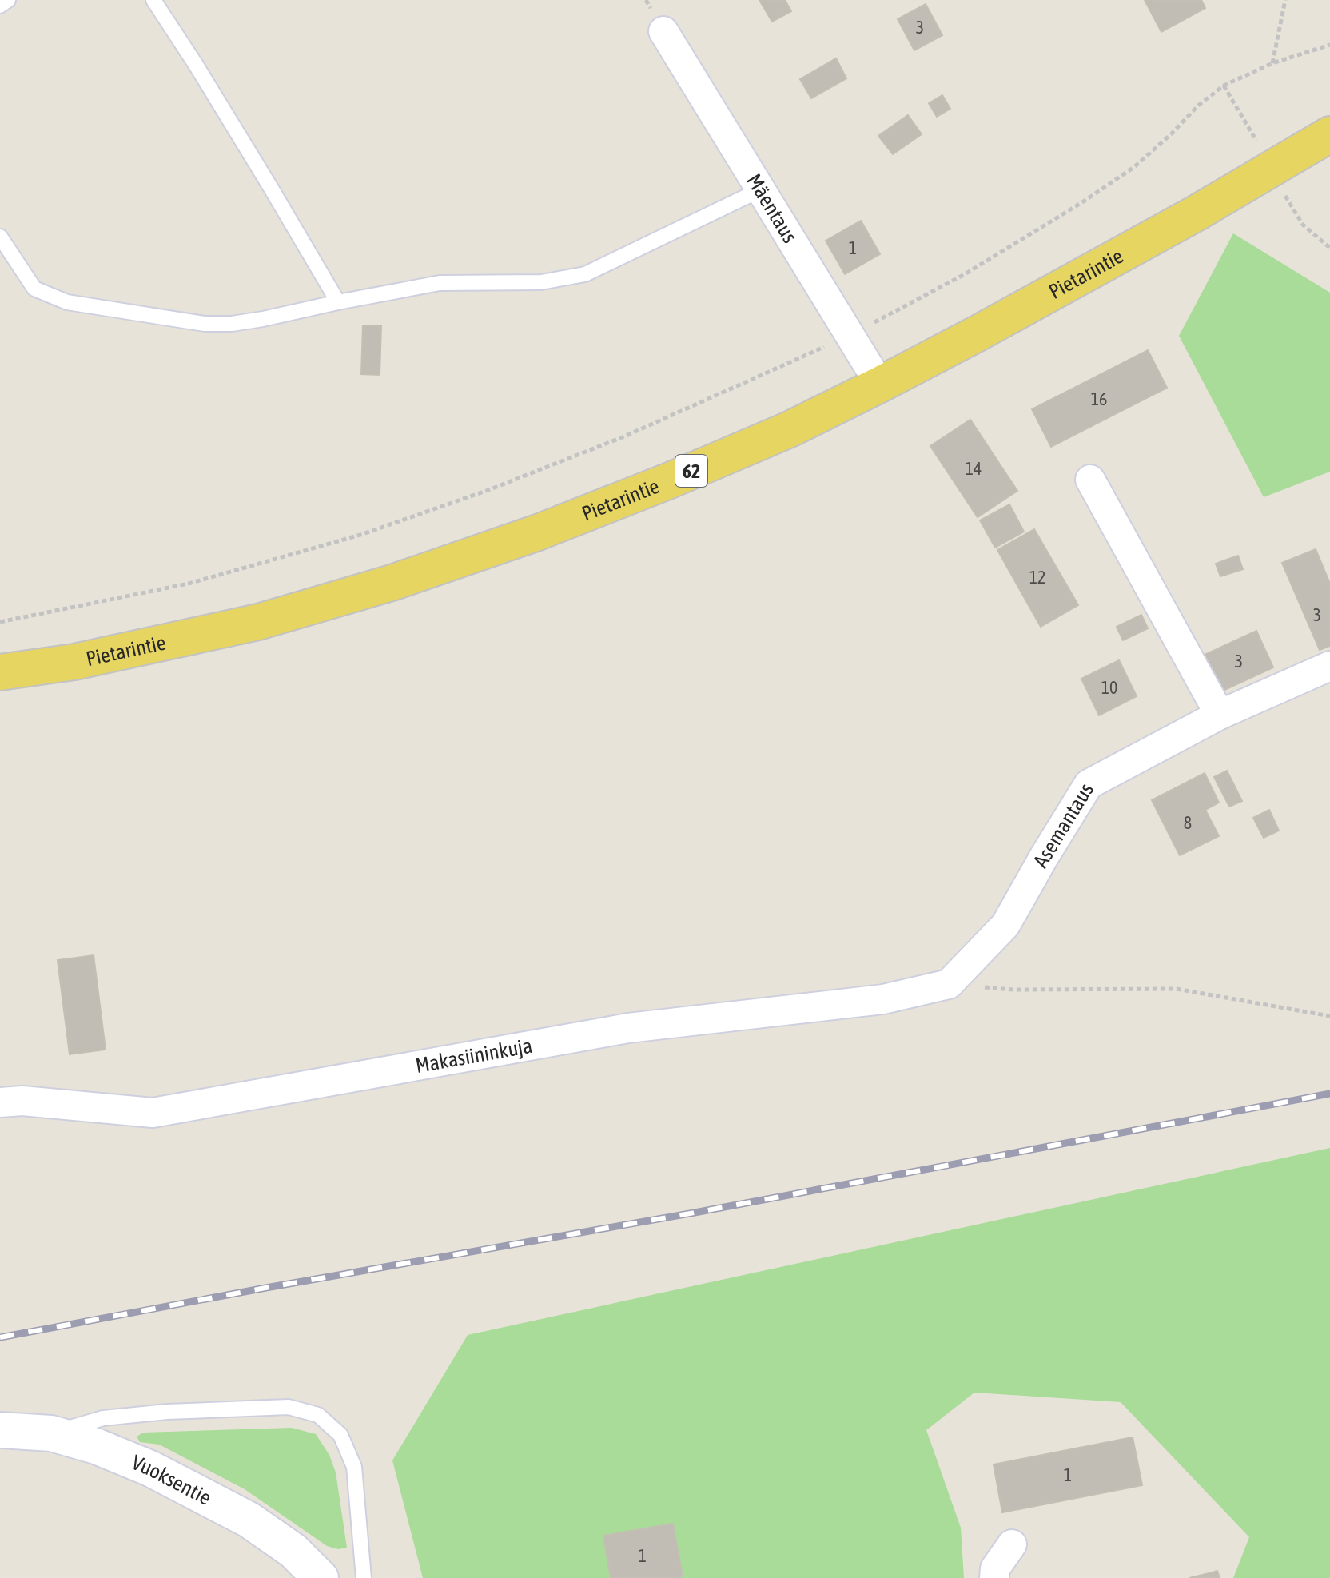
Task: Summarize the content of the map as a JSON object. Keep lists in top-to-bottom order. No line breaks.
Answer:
{"streets":{"main road":["Pietarintie","62"],"street":["Mäentaus","Asemantaus","Makasiininkuja","Vuoksentie"]},"crossings":[["Mäentaus","Pietarintie"],["Asemantaus","Makasiininkuja"]],"house_numbers":["3","1","16","14","12","3","3","10","8","1","1"]}
